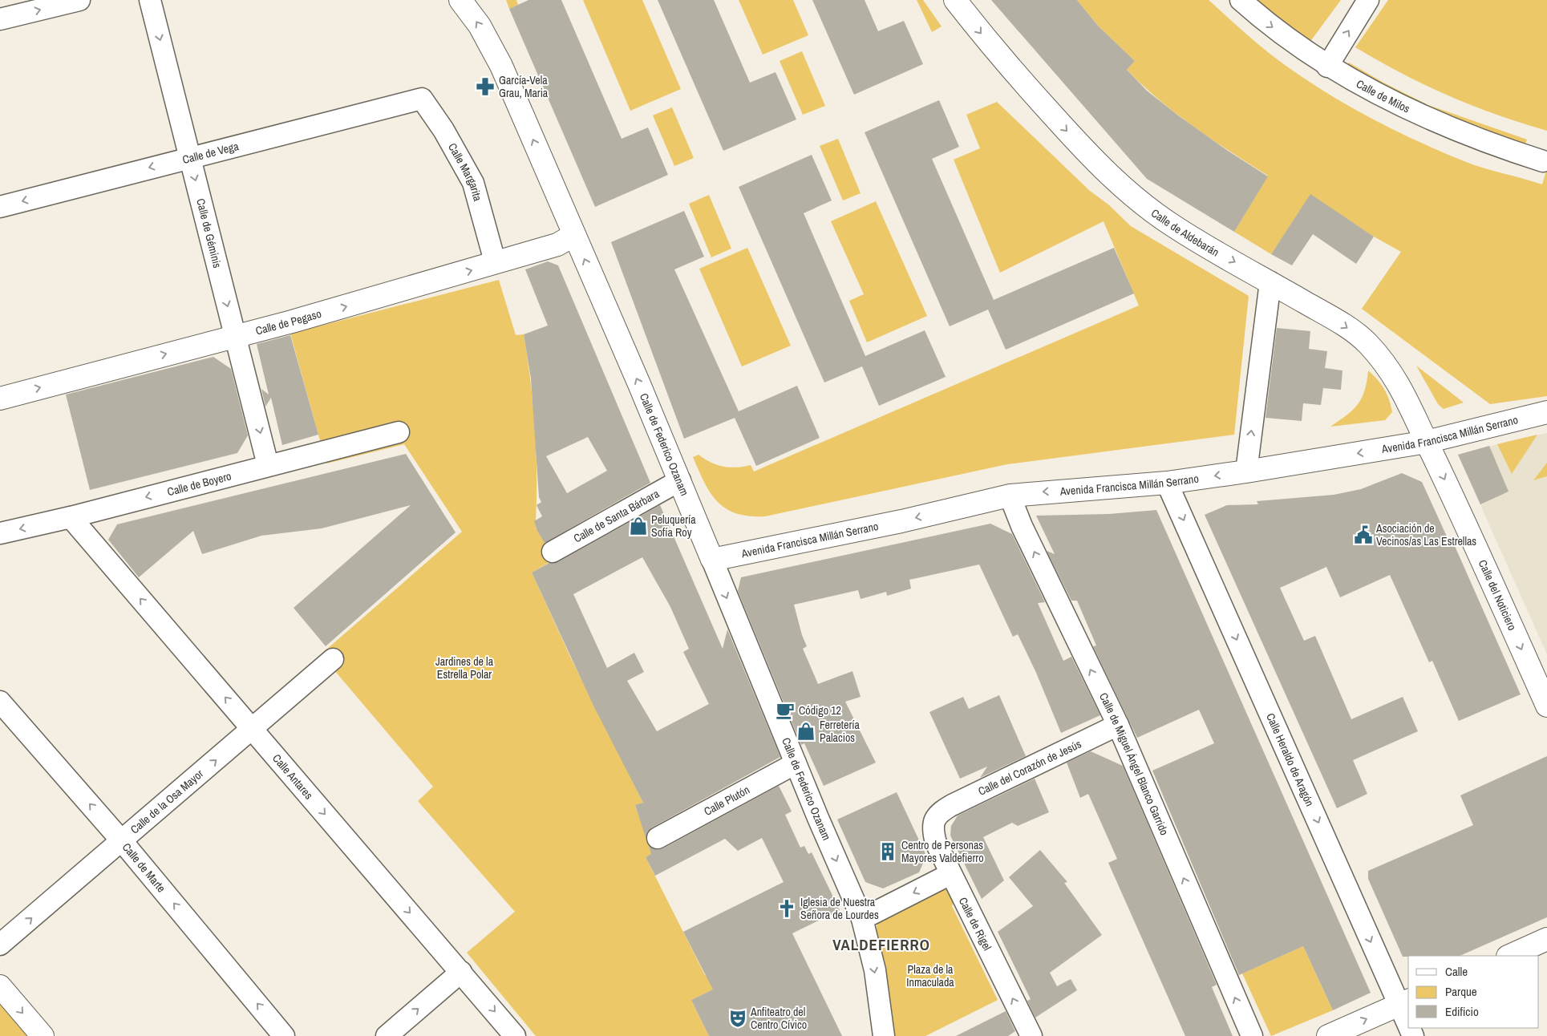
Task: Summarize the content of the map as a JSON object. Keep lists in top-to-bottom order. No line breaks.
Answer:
{"streets":{"street":["Calle de Milos","Calle de Vega","Calle Margarita","Calle de Aldebarán","Calle de Géminis","Calle de Pegaso","Avenida Francisca Millán Serrano","Calle de Federico Ozanam","Calle de Boyero","Calle de Santa Bárbara","Calle del Noticiero","Calle Heraldo de Aragón","Calle de Miguel Ángel Blanco Garrido","Calle del Corazón de Jesús","Calle Antares","Calle Plutón","Calle de la Osa Mayor","Calle de Marte","Calle de Rigel"]},"crossings":[["Calle de Vega","Calle Margarita"],["Calle de Vega","Calle de Géminis"],["Calle de Aldebarán","Avenida Francisca Millán Serrano"],["Calle de Aldebarán","Calle del Noticiero"],["Calle de Géminis","Calle de Pegaso"],["Calle de Géminis","Calle de Boyero"],["Calle de Pegaso","Calle de Federico Ozanam"],["Avenida Francisca Millán Serrano","Calle de Federico Ozanam"],["Avenida Francisca Millán Serrano","Calle del Noticiero"],["Avenida Francisca Millán Serrano","Calle Heraldo de Aragón"],["Avenida Francisca Millán Serrano","Calle de Miguel Ángel Blanco Garrido"],["Calle de Federico Ozanam","Calle de Santa Bárbara"],["Calle de Federico Ozanam","Calle Plutón"],["Calle de Boyero","Calle Antares"],["Calle de Miguel Ángel Blanco Garrido","Calle del Corazón de Jesús"],["Calle del Corazón de Jesús","Calle de Rigel"],["Calle Antares","Calle de la Osa Mayor"],["Calle de la Osa Mayor","Calle de Marte"]],"one_way":["Calle de Aldebarán","Calle de Géminis","Calle de Pegaso","Avenida Francisca Millán Serrano","Calle de Boyero","Calle del Noticiero","Calle Heraldo de Aragón","Calle de Miguel Ángel Blanco Garrido","Calle de la Osa Mayor","Calle de Marte","Calle de Rigel"],"districts":["VALDEFIERRO"],"parks":["Jardines de la Estrella Polar","Plaza de la Inmaculada"],"places":{"pharmacy":["García-Vela Grau, Maria"],"shop":["Peluquería Sofía Roy","Ferretería Palacios"],"public building":["Asociación de Vecinos/as Las Estrellas"],"cafe":["Código 12"],"building":["Centro de Personas Mayores Valdefierro"],"church":["Iglesia de Nuestra Señora de Lourdes"],"theatre":["Anfiteatro del Centro Cívico"]},"legend":["Calle","Parque","Edificio"]}
